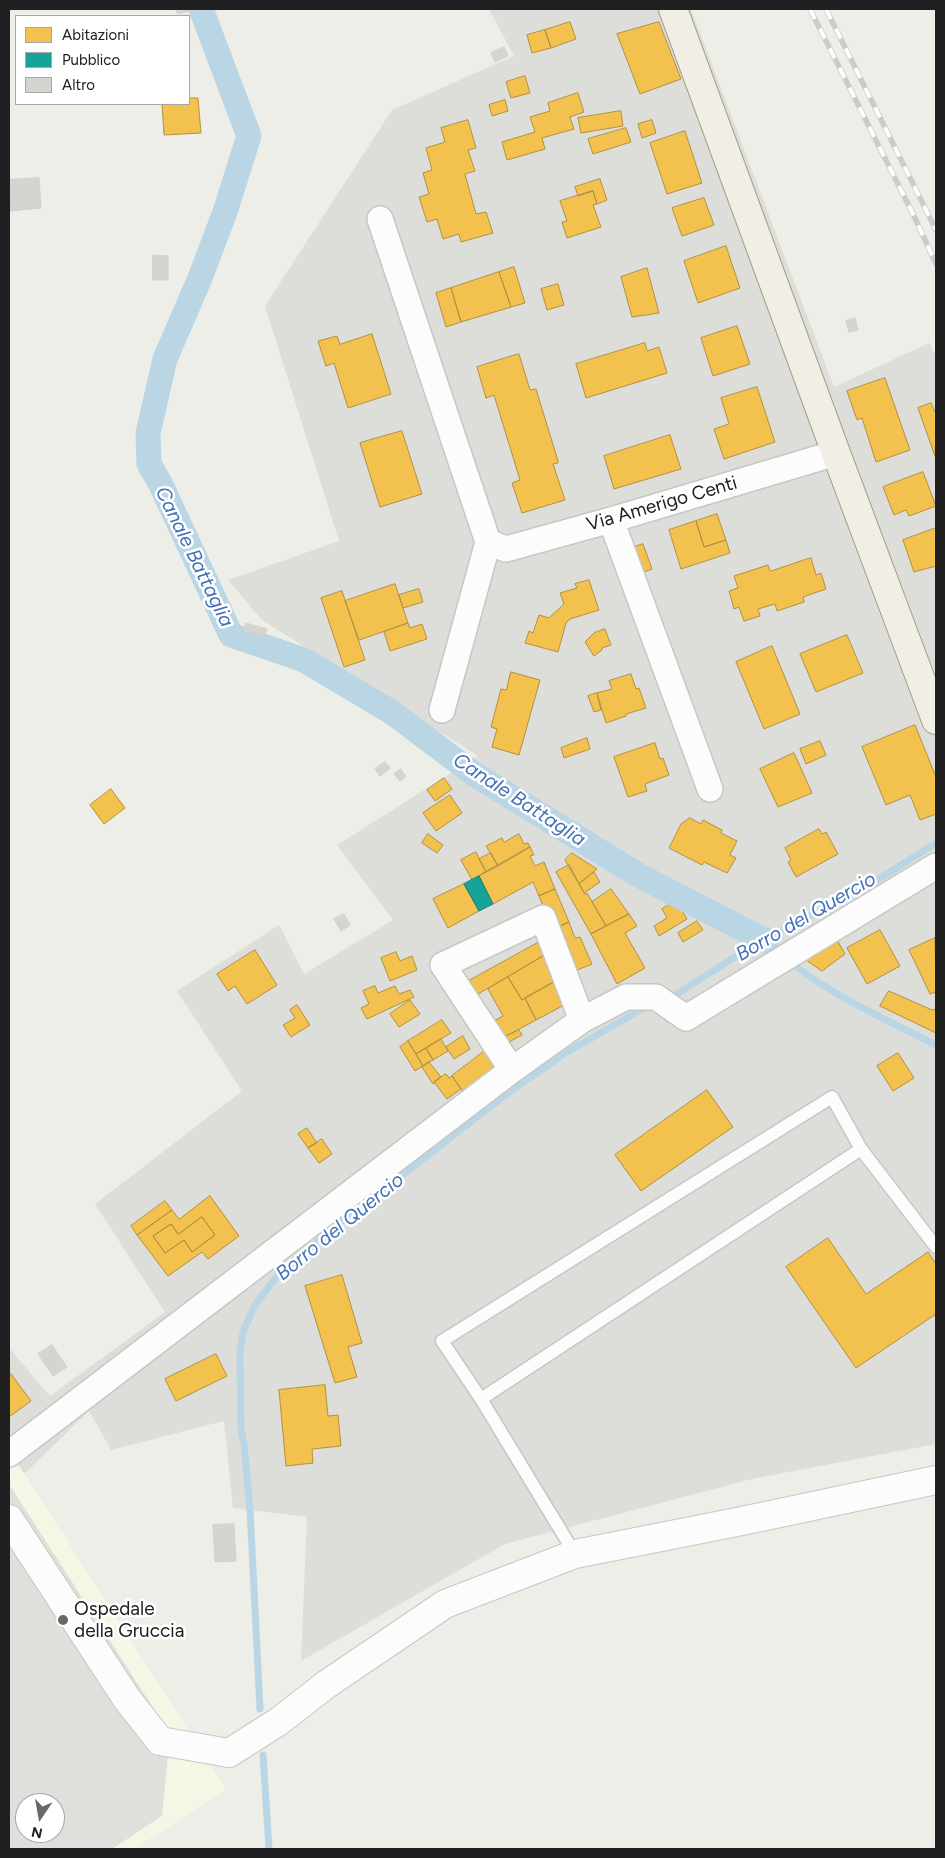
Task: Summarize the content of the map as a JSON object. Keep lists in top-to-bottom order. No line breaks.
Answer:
{"streets":{"street":["Via Amerigo Centi"]},"water":["Canale Battaglia","Borro del Quercio"],"places":["Ospedale della Gruccia"],"legend":["Abitazioni","Pubblico","Altro"],"north":"bottom"}
